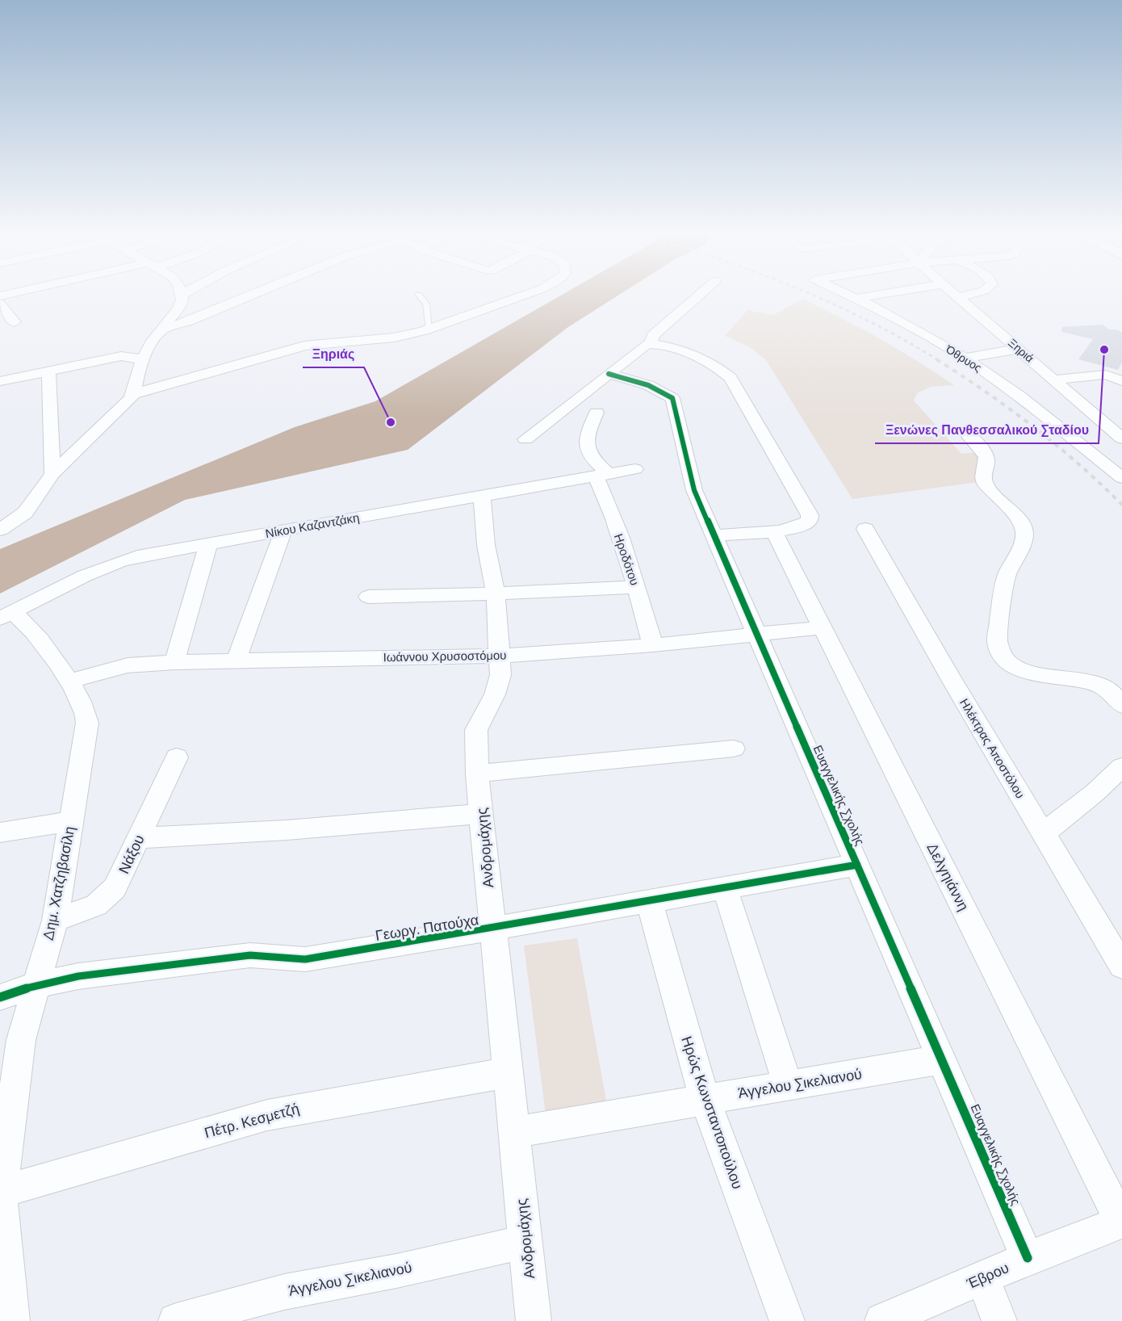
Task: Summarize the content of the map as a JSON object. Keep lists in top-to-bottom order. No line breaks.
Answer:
{"streets":{"street":["Ξηριά","Όθρυος","Νίκου Καζαντζάκη","Ηροδότου","Ιωάννου Χρυσοστόμου","Ηλέκτρας Αποστόλου","Ευαγγελικής Σχολής","Ανδρομάχης","Νάξου","Δελγηιάννη","Δημ. Χατζηβασίλη","Γεωργ. Πατούχα","Άγγελου Σικελιανού","Ηρώς Κωνσταντοπούλου","Πέτρ. Κεσμετζή","Έβρου"]},"crossings":[["Νίκου Καζαντζάκη","Ηροδότου"],["Νίκου Καζαντζάκη","Ανδρομάχης"],["Νίκου Καζαντζάκη","Δημ. Χατζηβασίλη"],["Ηροδότου","Ιωάννου Χρυσοστόμου"],["Ιωάννου Χρυσοστόμου","Ευαγγελικής Σχολής"],["Ιωάννου Χρυσοστόμου","Ανδρομάχης"],["Ιωάννου Χρυσοστόμου","Δελγηιάννη"],["Ιωάννου Χρυσοστόμου","Δημ. Χατζηβασίλη"],["Ευαγγελικής Σχολής","Γεωργ. Πατούχα"],["Ευαγγελικής Σχολής","Άγγελου Σικελιανού"],["Ευαγγελικής Σχολής","Έβρου"],["Ανδρομάχης","Γεωργ. Πατούχα"],["Ανδρομάχης","Άγγελου Σικελιανού"],["Ανδρομάχης","Πέτρ. Κεσμετζή"],["Νάξου","Δημ. Χατζηβασίλη"],["Δελγηιάννη","Έβρου"],["Δημ. Χατζηβασίλη","Γεωργ. Πατούχα"],["Δημ. Χατζηβασίλη","Πέτρ. Κεσμετζή"],["Γεωργ. Πατούχα","Ηρώς Κωνσταντοπούλου"],["Άγγελου Σικελιανού","Ηρώς Κωνσταντοπούλου"]],"places":["Ξενώνες Πανθεσσαλικού Σταδίου","Ξηριάς"]}
